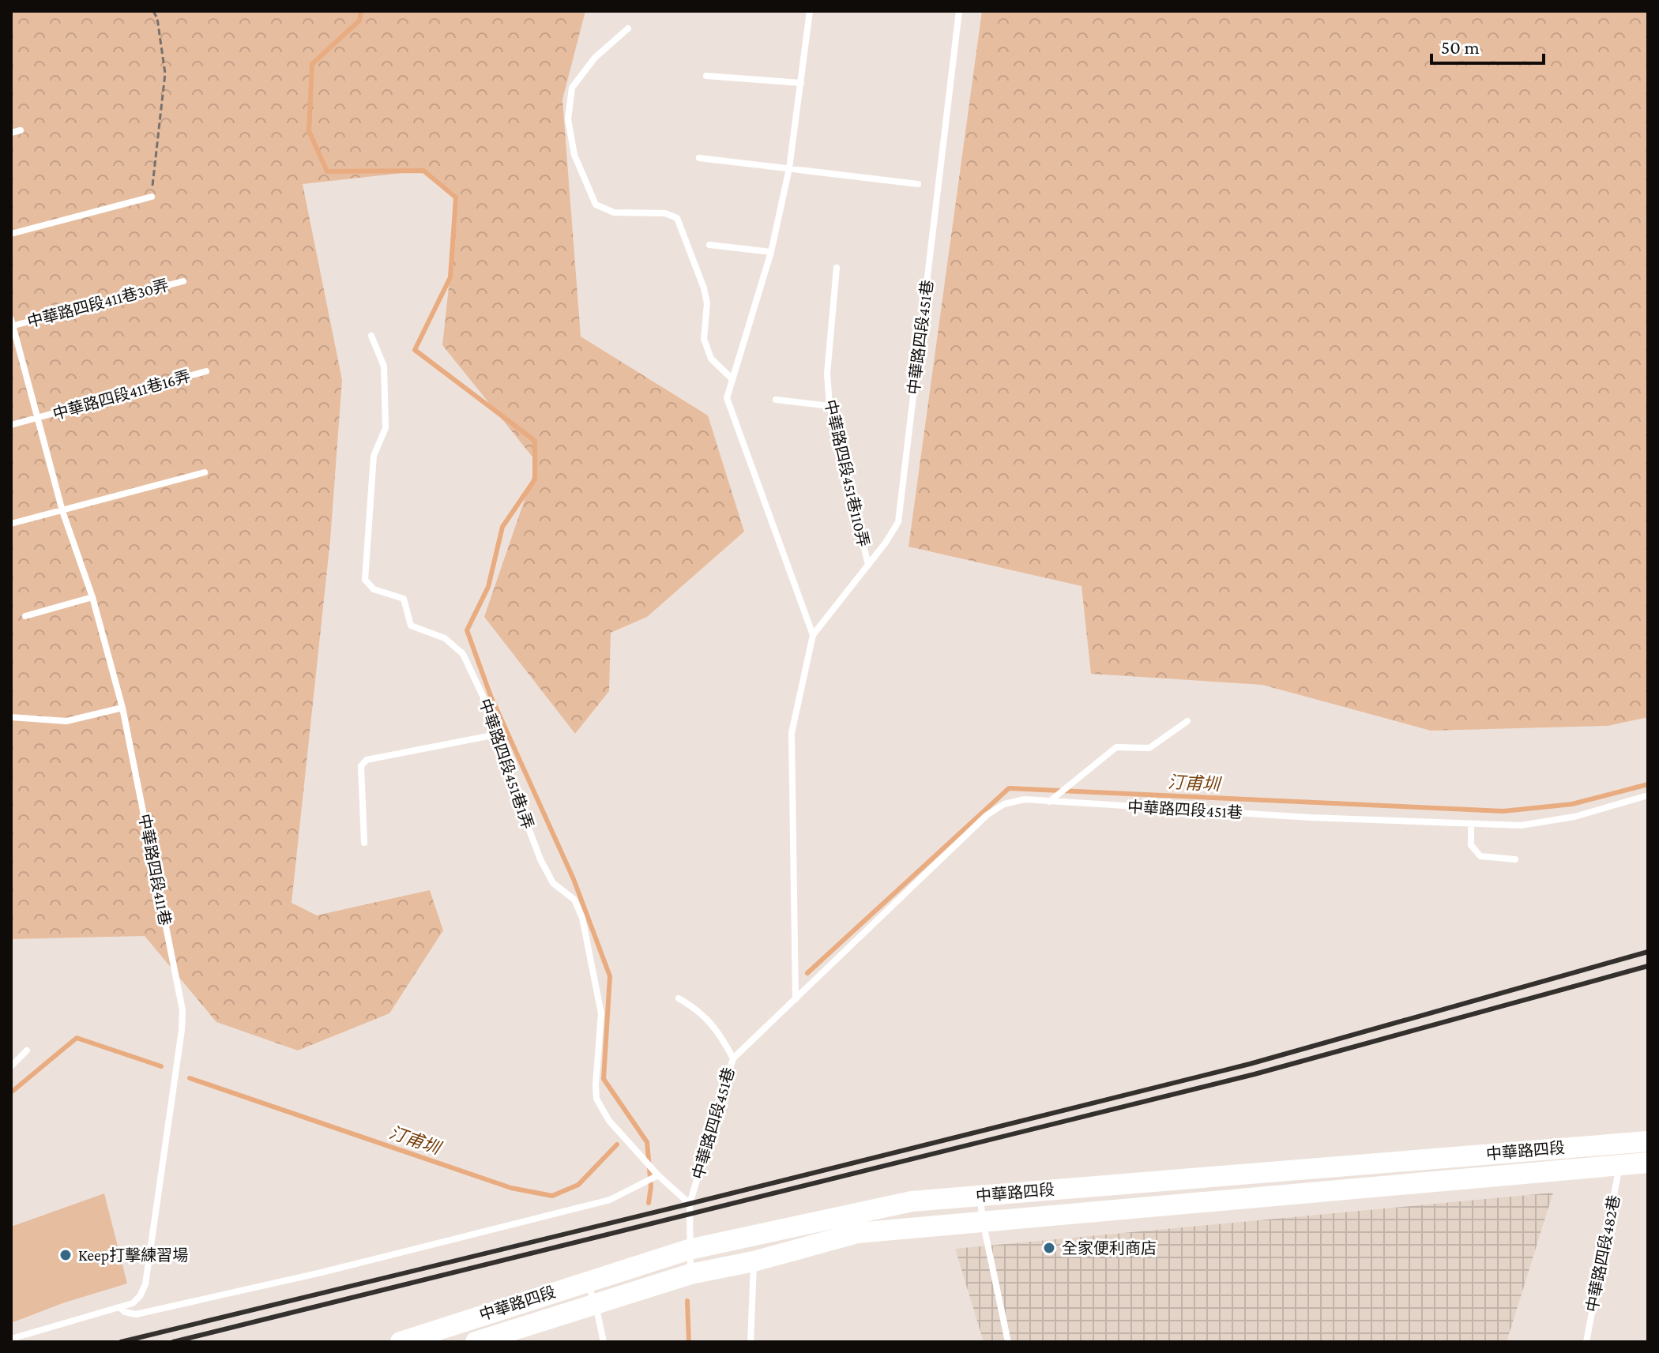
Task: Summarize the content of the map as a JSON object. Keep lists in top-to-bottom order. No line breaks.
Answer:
{"streets":{"main road":["中華路四段"],"lane":["中華路四段411巷30弄","中華路四段451巷","中華路四段411巷16弄","中華路四段451巷110弄","中華路四段451巷1弄","中華路四段411巷","中華路四段482巷"]},"crossings":[["中華路四段411巷30弄","中華路四段411巷"],["中華路四段451巷","中華路四段451巷110弄"],["中華路四段451巷","中華路四段451巷1弄"],["中華路四段451巷","中華路四段"],["中華路四段411巷16弄","中華路四段411巷"],["中華路四段","中華路四段482巷"]],"water":["汀甫圳"],"places":["全家便利商店","Keep打擊練習場"],"scale_bar":"50 m"}
